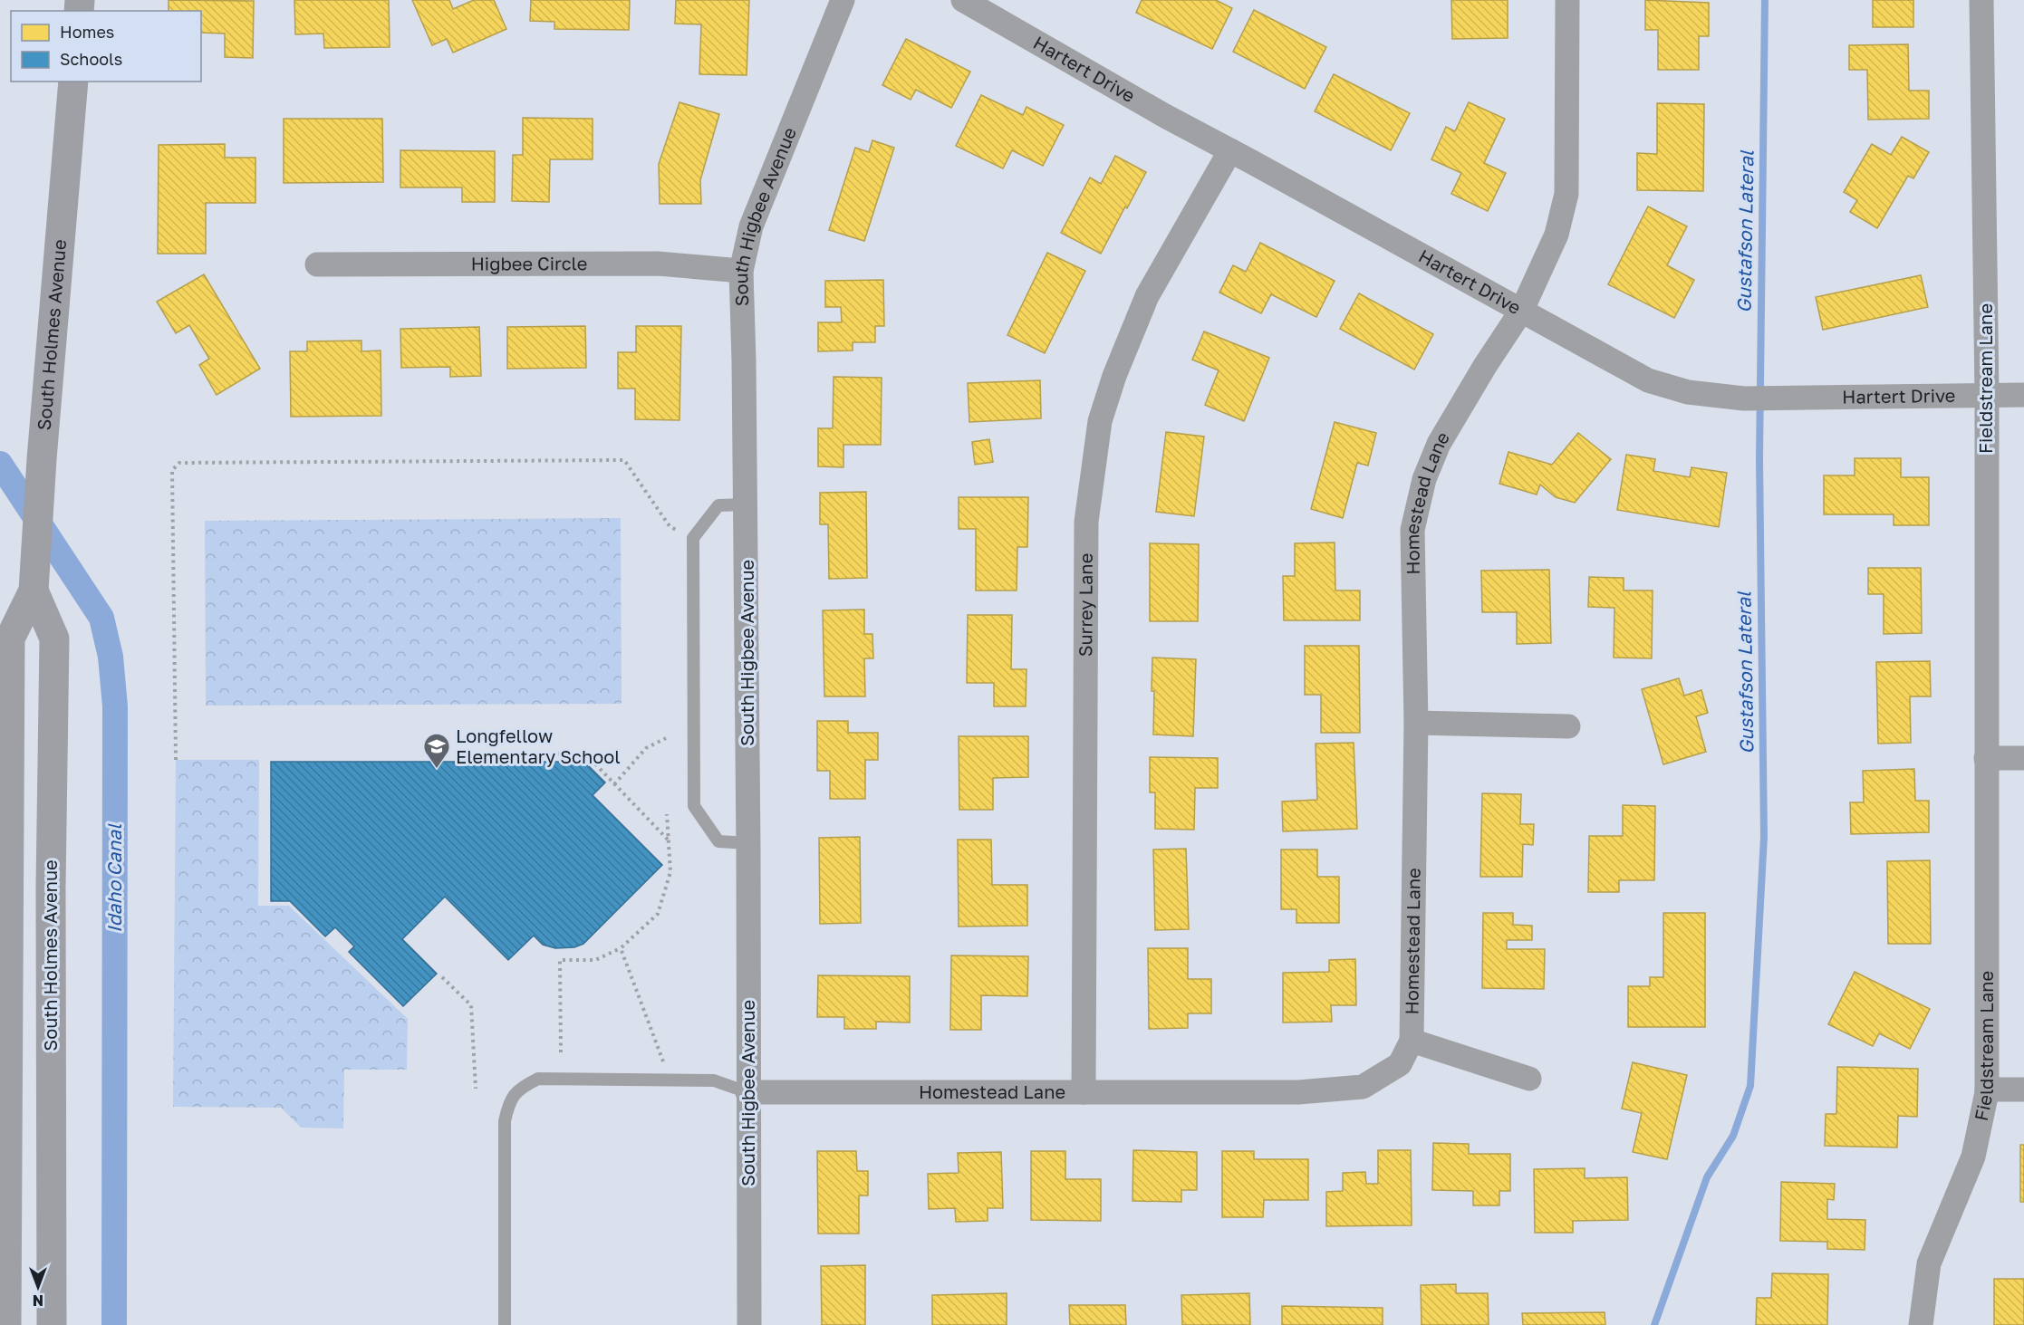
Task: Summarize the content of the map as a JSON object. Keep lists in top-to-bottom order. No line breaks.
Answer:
{"streets":{"main road":["South Holmes Avenue"],"street":["Hartert Drive","South Higbee Avenue","Higbee Circle","Fieldstream Lane","Homestead Lane","Surrey Lane"]},"crossings":[["Hartert Drive","Fieldstream Lane"],["Hartert Drive","Homestead Lane"],["Hartert Drive","Surrey Lane"],["South Higbee Avenue","Higbee Circle"],["South Higbee Avenue","Homestead Lane"],["Homestead Lane","Surrey Lane"]],"water":["Gustafson Lateral","Idaho Canal"],"places":{"school or university":["Longfellow Elementary School"]},"legend":["Homes","Schools"],"north":"bottom"}
